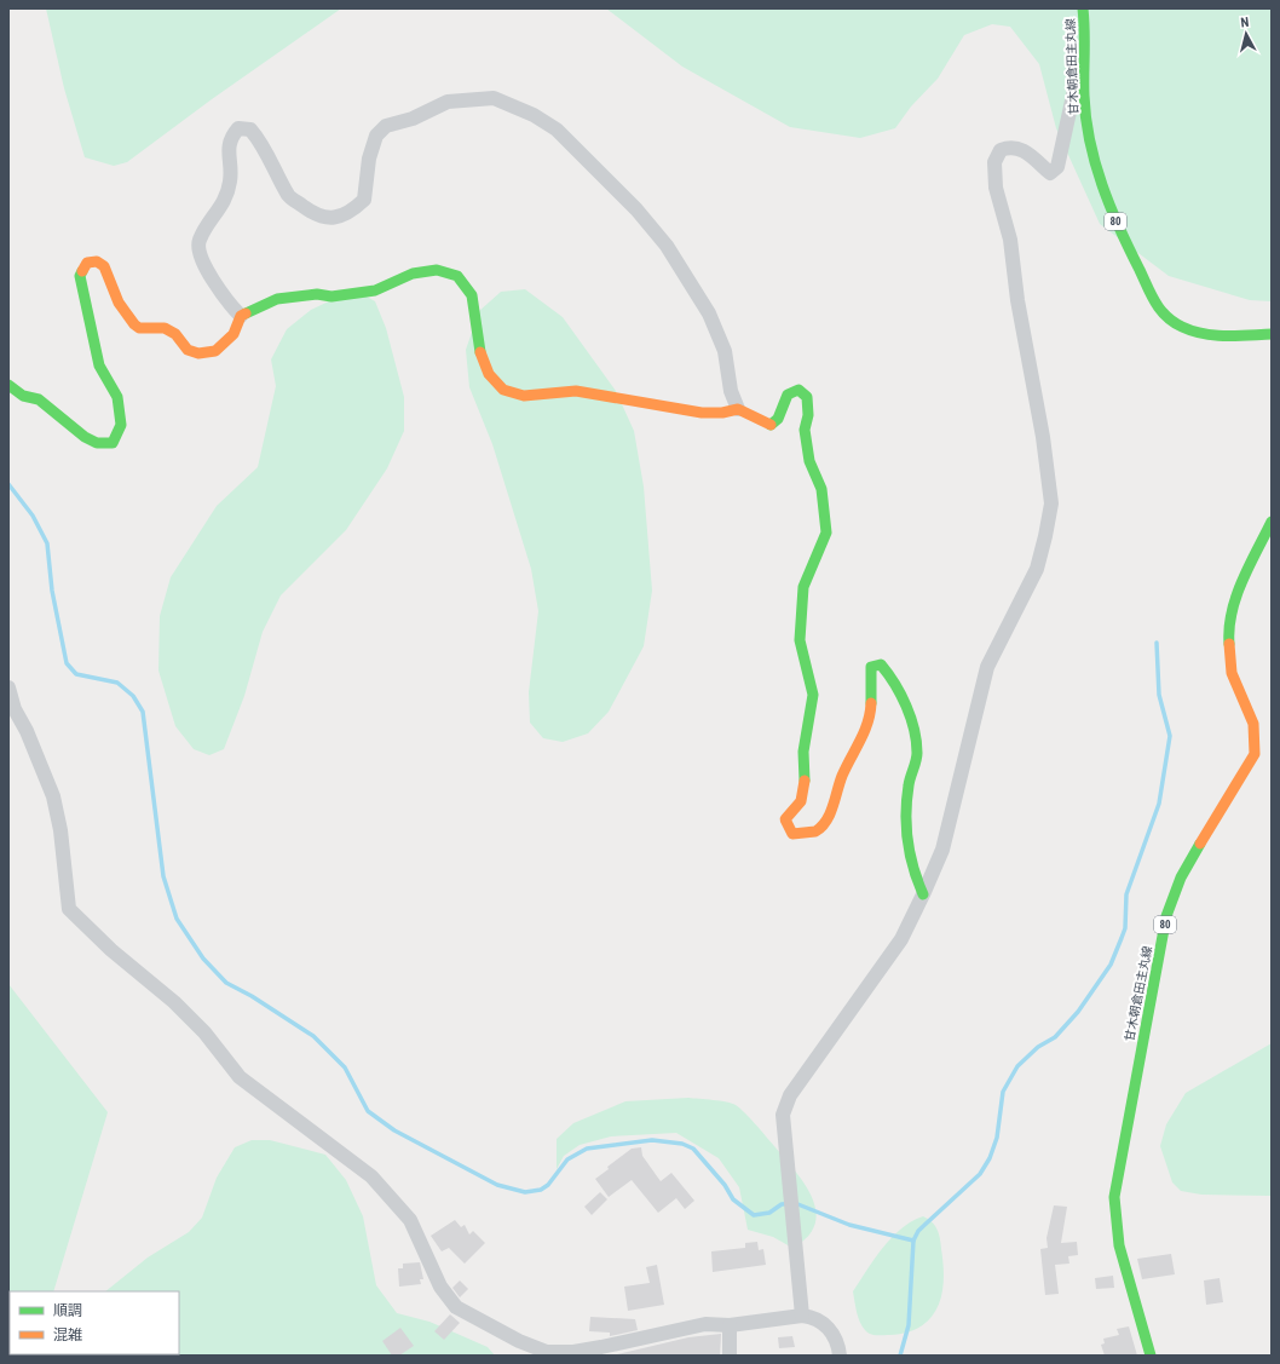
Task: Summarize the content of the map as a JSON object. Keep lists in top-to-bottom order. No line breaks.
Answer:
{"streets":{"street":["甘木朝倉田主丸線","80"]},"legend":["順調","混雑"],"north":"top"}
